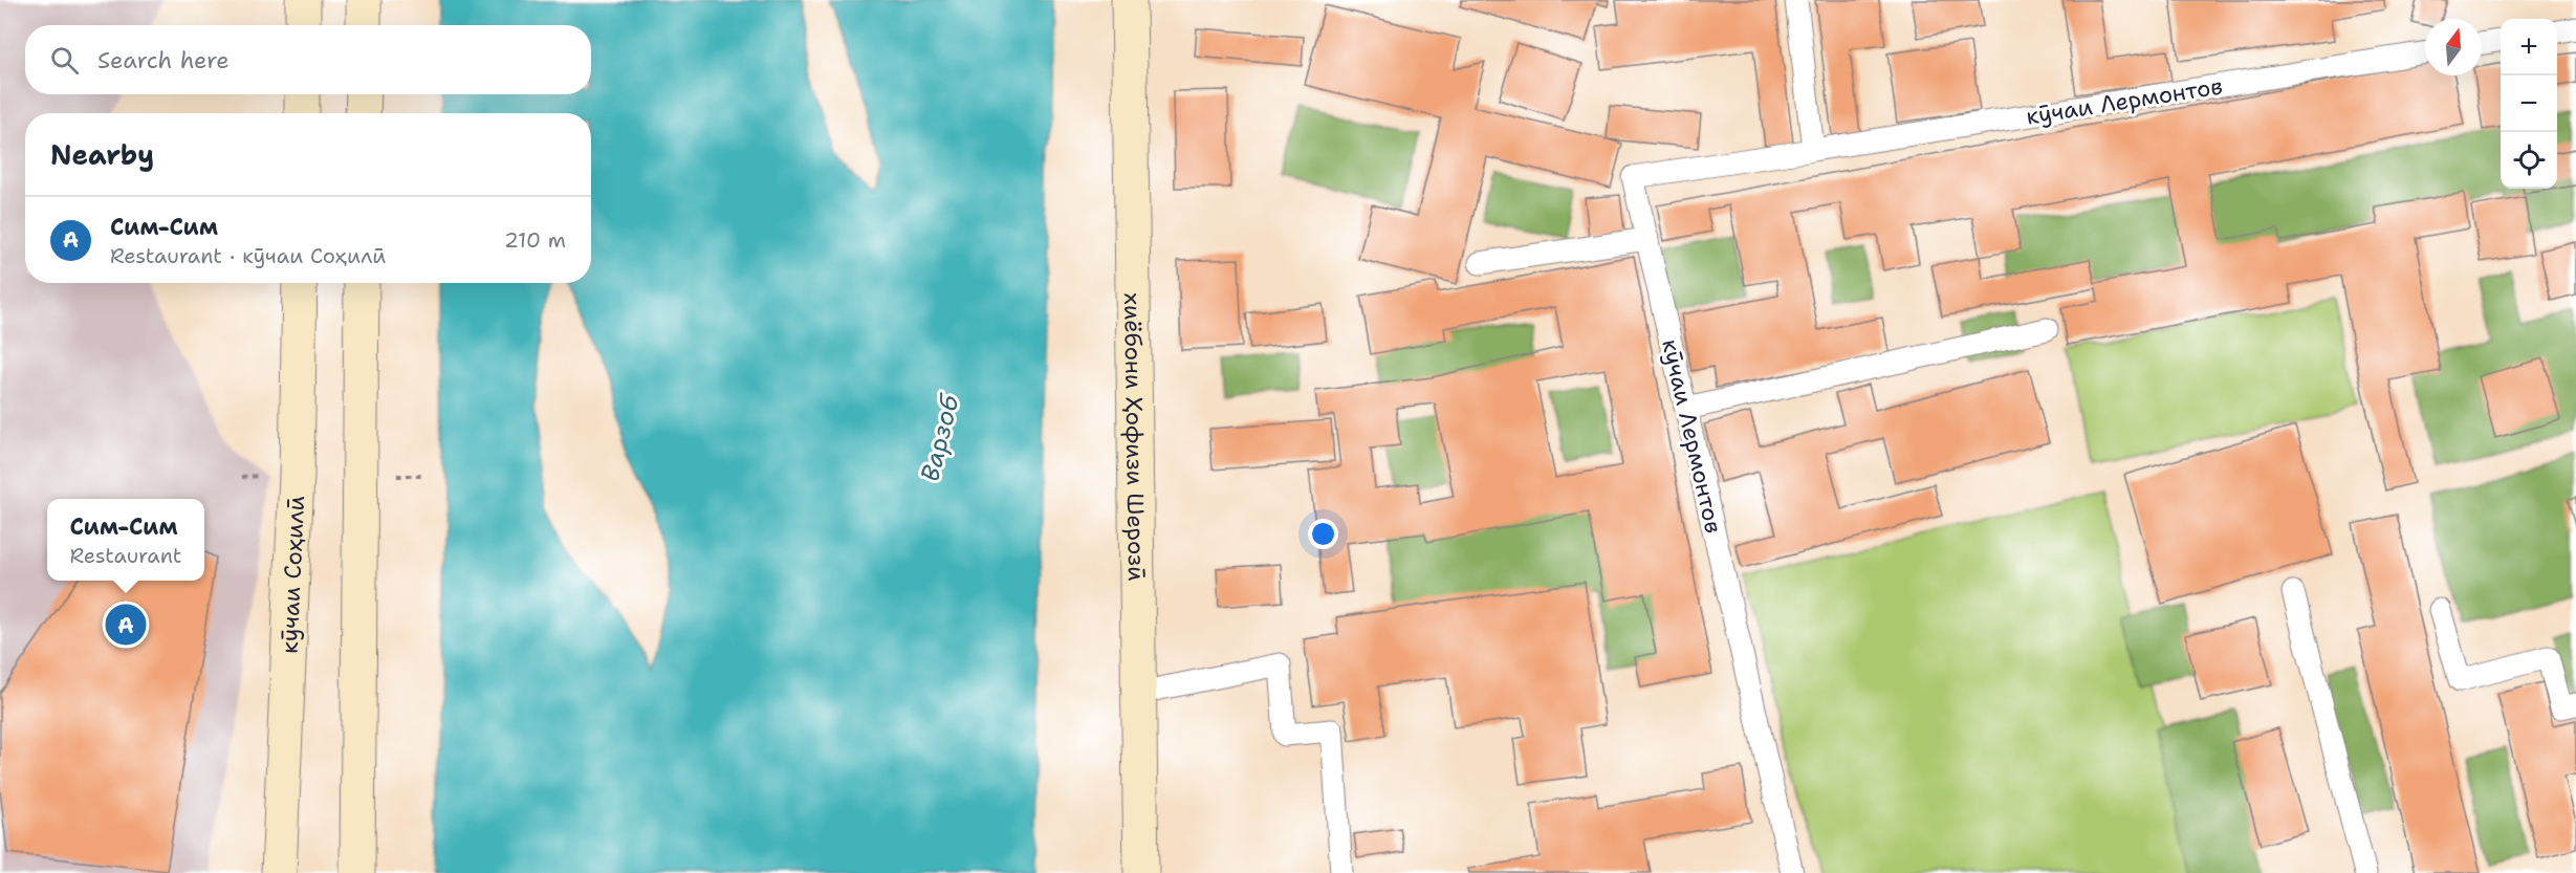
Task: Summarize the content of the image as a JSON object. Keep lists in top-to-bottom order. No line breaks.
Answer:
{"streets":{"street":["хиёбони Ҳофизи Шерозӣ","кӯчаи Соҳилӣ"],"lane":["кӯчаи Лермонтов"]},"water":["Варзоб"],"north":"top","page":{"map_buttons":["+","−"],"search":"Search here","heading":"Nearby","list":[{"mark":"A","name":"Сим-Сим","note":"Restaurant · кӯчаи Соҳилӣ","value":"210 m"}],"popup":["Сим-Сим","Restaurant"],"pins":"A"}}
